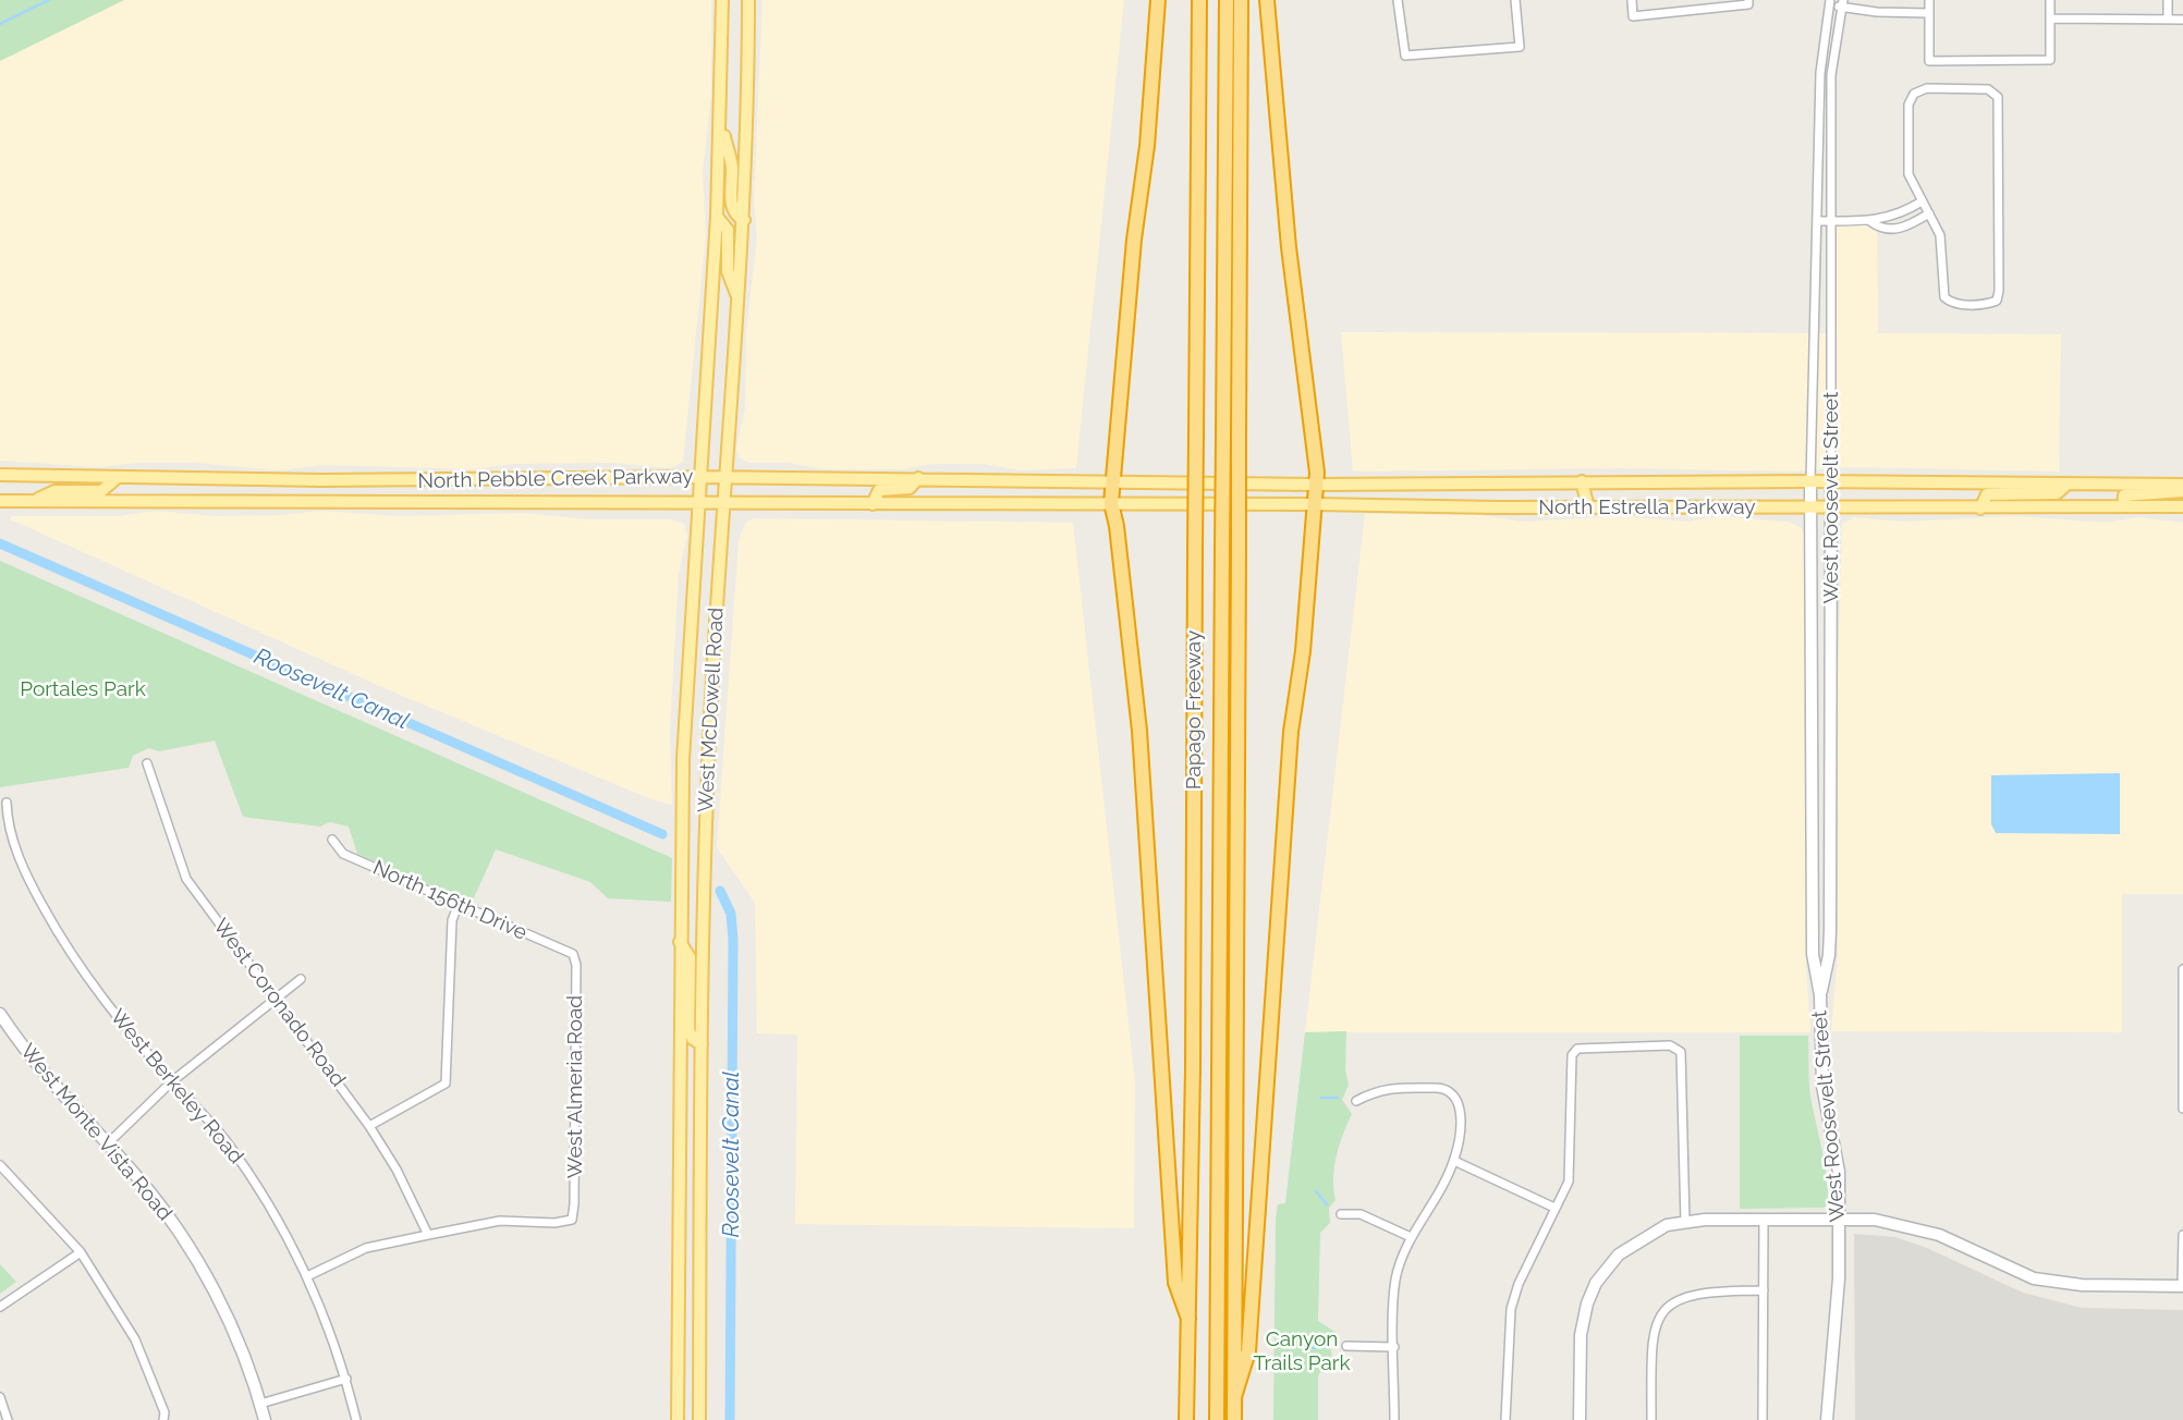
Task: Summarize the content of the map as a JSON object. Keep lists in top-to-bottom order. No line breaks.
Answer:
{"streets":{"highway":["Papago Freeway"],"main road":["North Pebble Creek Parkway","North Estrella Parkway","West McDowell Road"],"street":["West Roosevelt Street","North 156th Drive","West Coronado Road","West Berkeley Road","West Almeria Road","West Monte Vista Road"]},"crossings":[["North Pebble Creek Parkway","North Estrella Parkway"],["North Pebble Creek Parkway","West McDowell Road"],["West Roosevelt Street","North Estrella Parkway"],["North 156th Drive","West Almeria Road"],["West Coronado Road","West Almeria Road"]],"water":["Roosevelt Canal"],"parks":["Portales Park","Canyon Trails Park"]}
